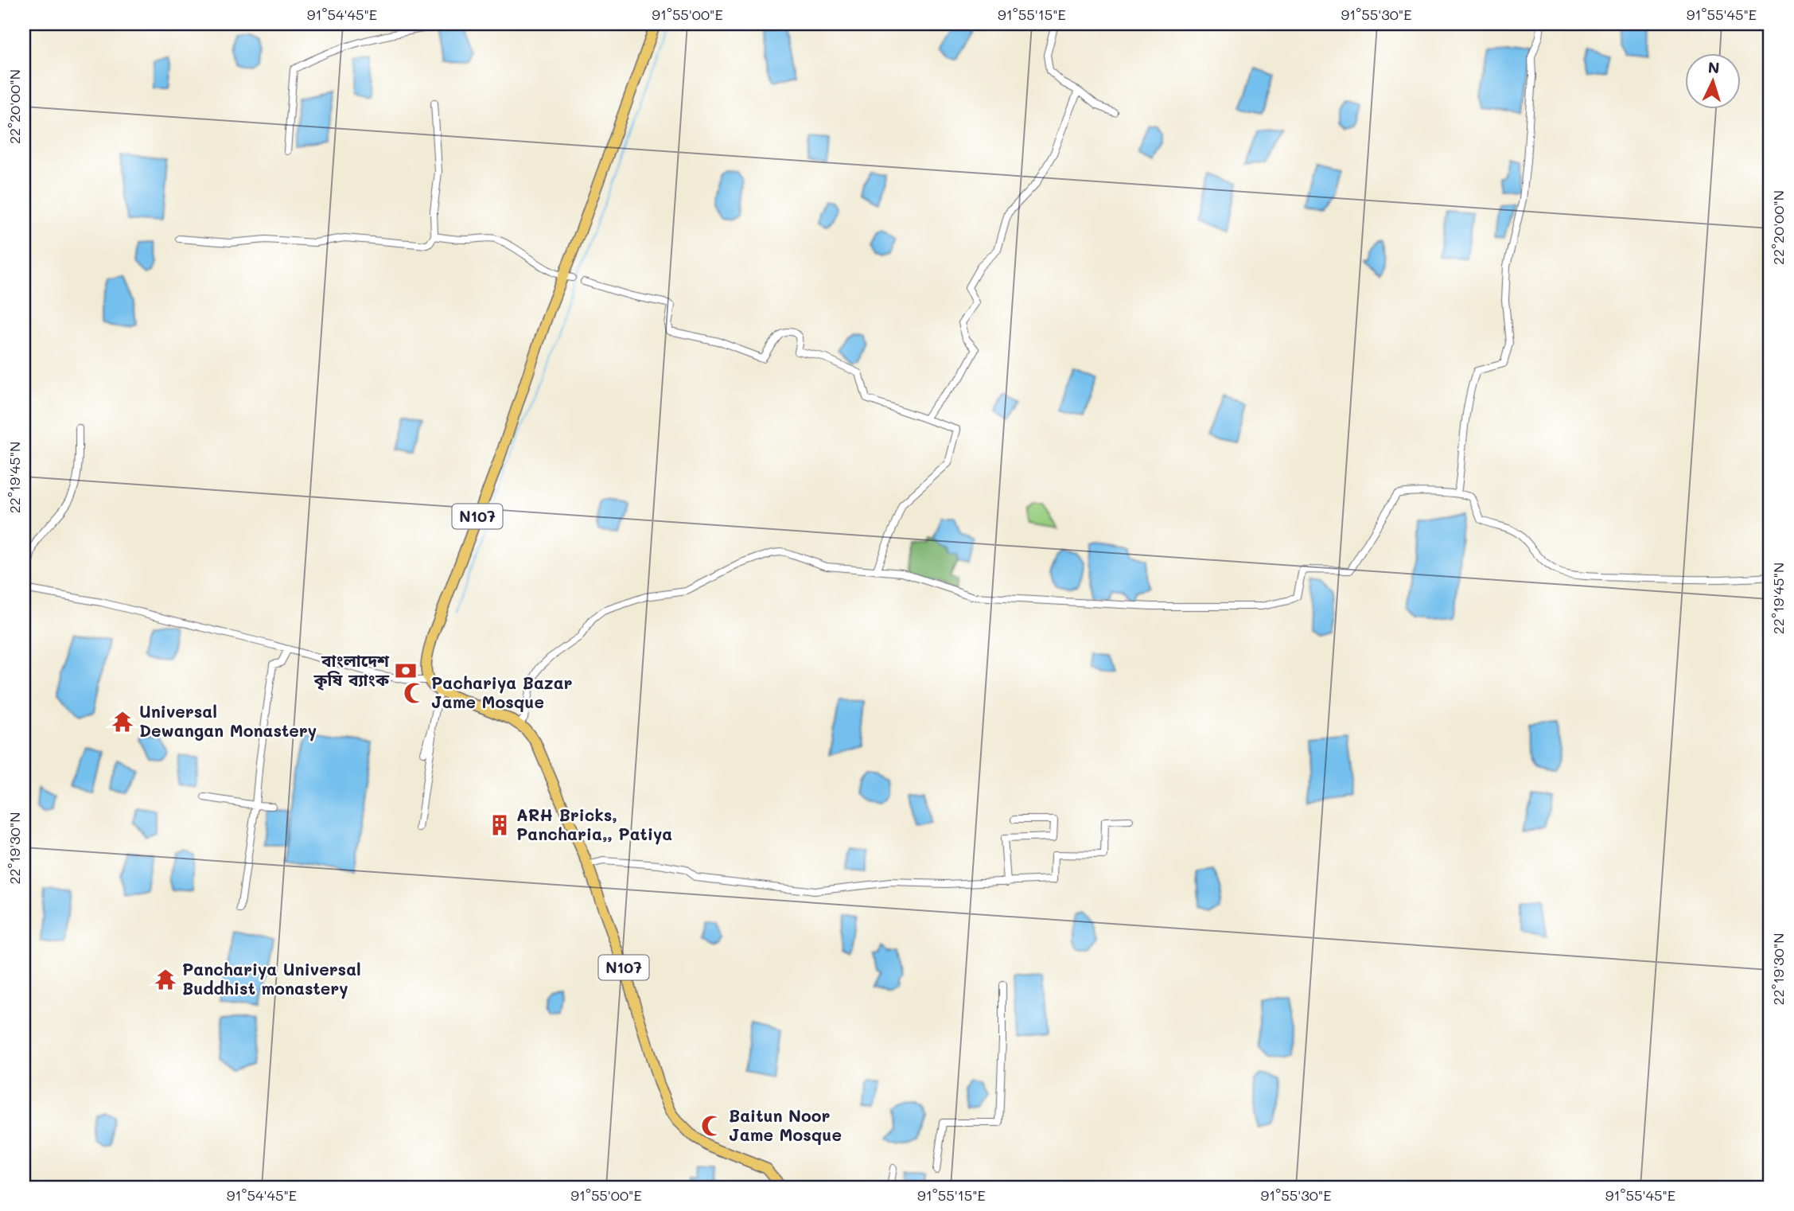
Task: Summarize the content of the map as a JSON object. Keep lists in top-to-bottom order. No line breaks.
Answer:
{"streets":{"highway":["N107"]},"places":{"bank":["বাংলাদেশ কৃষি ব্যাংক"],"mosque":["Pachariya Bazar Jame Mosque","Baitun Noor Jame Mosque"],"temple":["Universal Dewangan Monastery","Panchariya Universal Buddhist monastery"],"building":["ARH Bricks, Pancharia,, Patiya"]},"north":"top","coordinates":["91°54'45\"E","91°55'00\"E","91°55'15\"E","91°55'30\"E","91°55'45\"E","22°20'00\"N","22°19'45\"N","22°19'30\"N"]}
